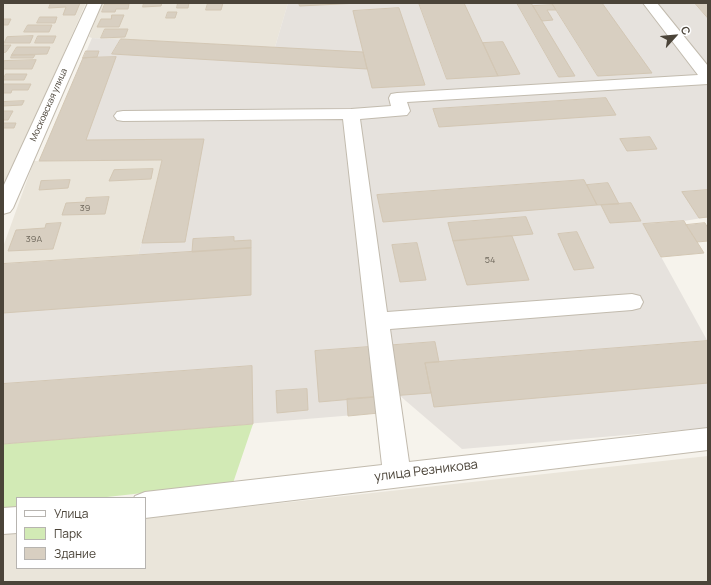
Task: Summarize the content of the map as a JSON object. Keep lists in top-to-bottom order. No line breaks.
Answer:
{"streets":{"street":["Московская улица","улица Резникова"]},"house_numbers":["39","39А","54"],"legend":["Улица","Парк","Здание"],"north":"top right"}
